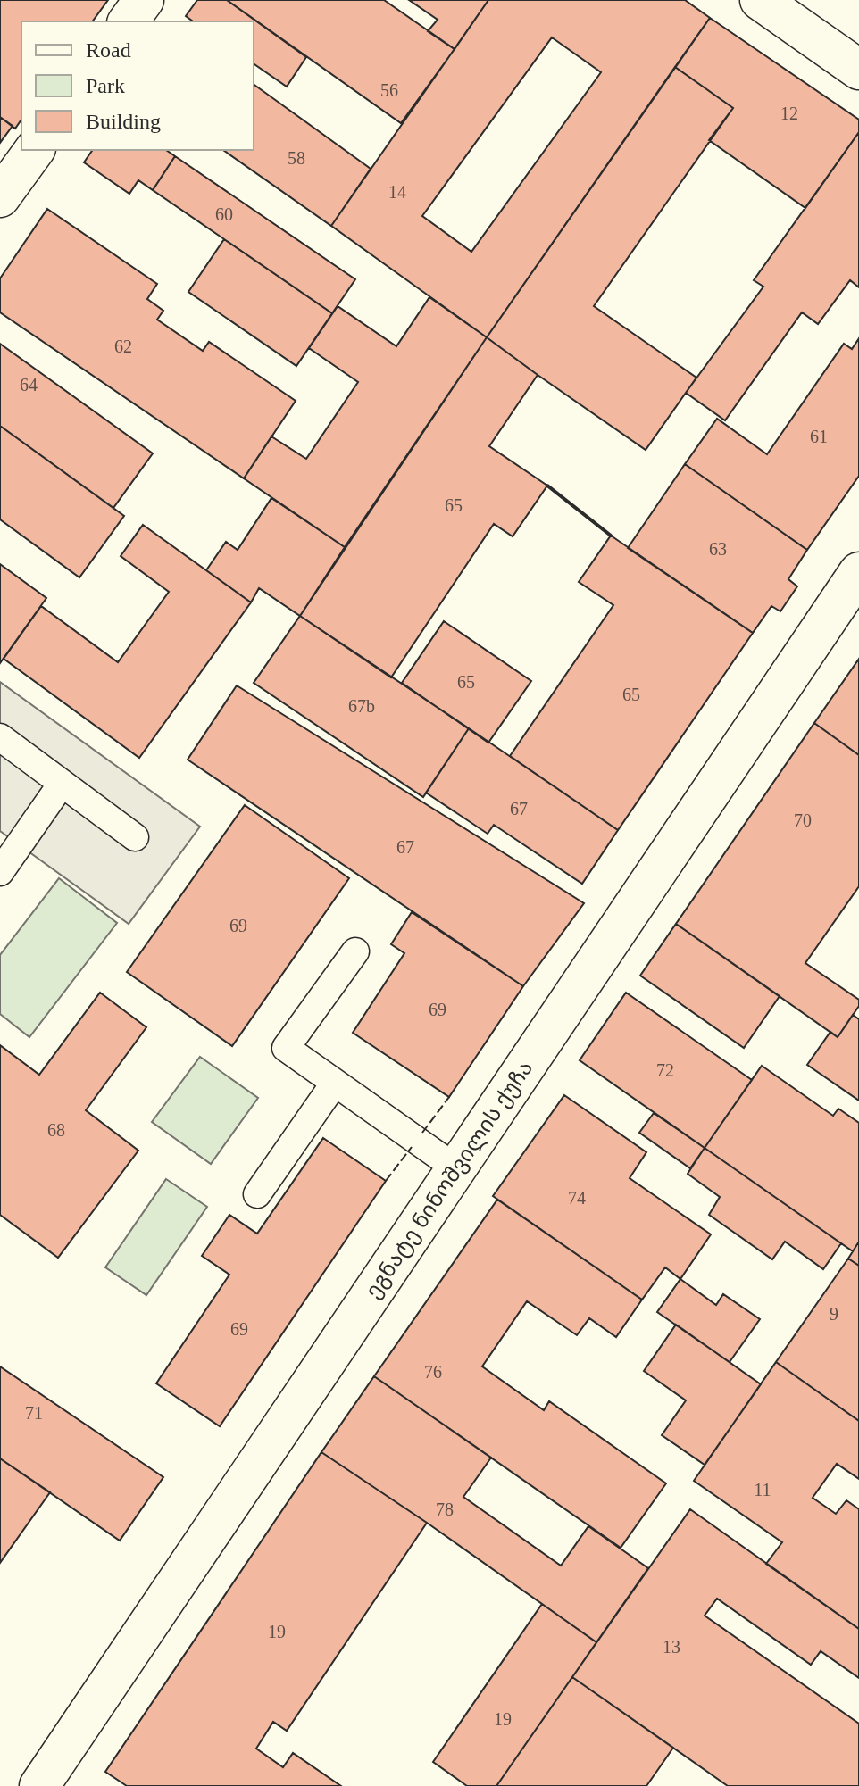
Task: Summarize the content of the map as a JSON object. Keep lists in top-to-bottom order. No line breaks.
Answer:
{"streets":{"street":["ეგნატე ნინოშვილის ქუჩა"]},"house_numbers":["56","12","58","14","60","62","64","61","65","63","65","65","67b","67","70","67","69","69","72","68","74","9","69","76","71","11","78","19","13","19"],"legend":["Road","Park","Building"]}
